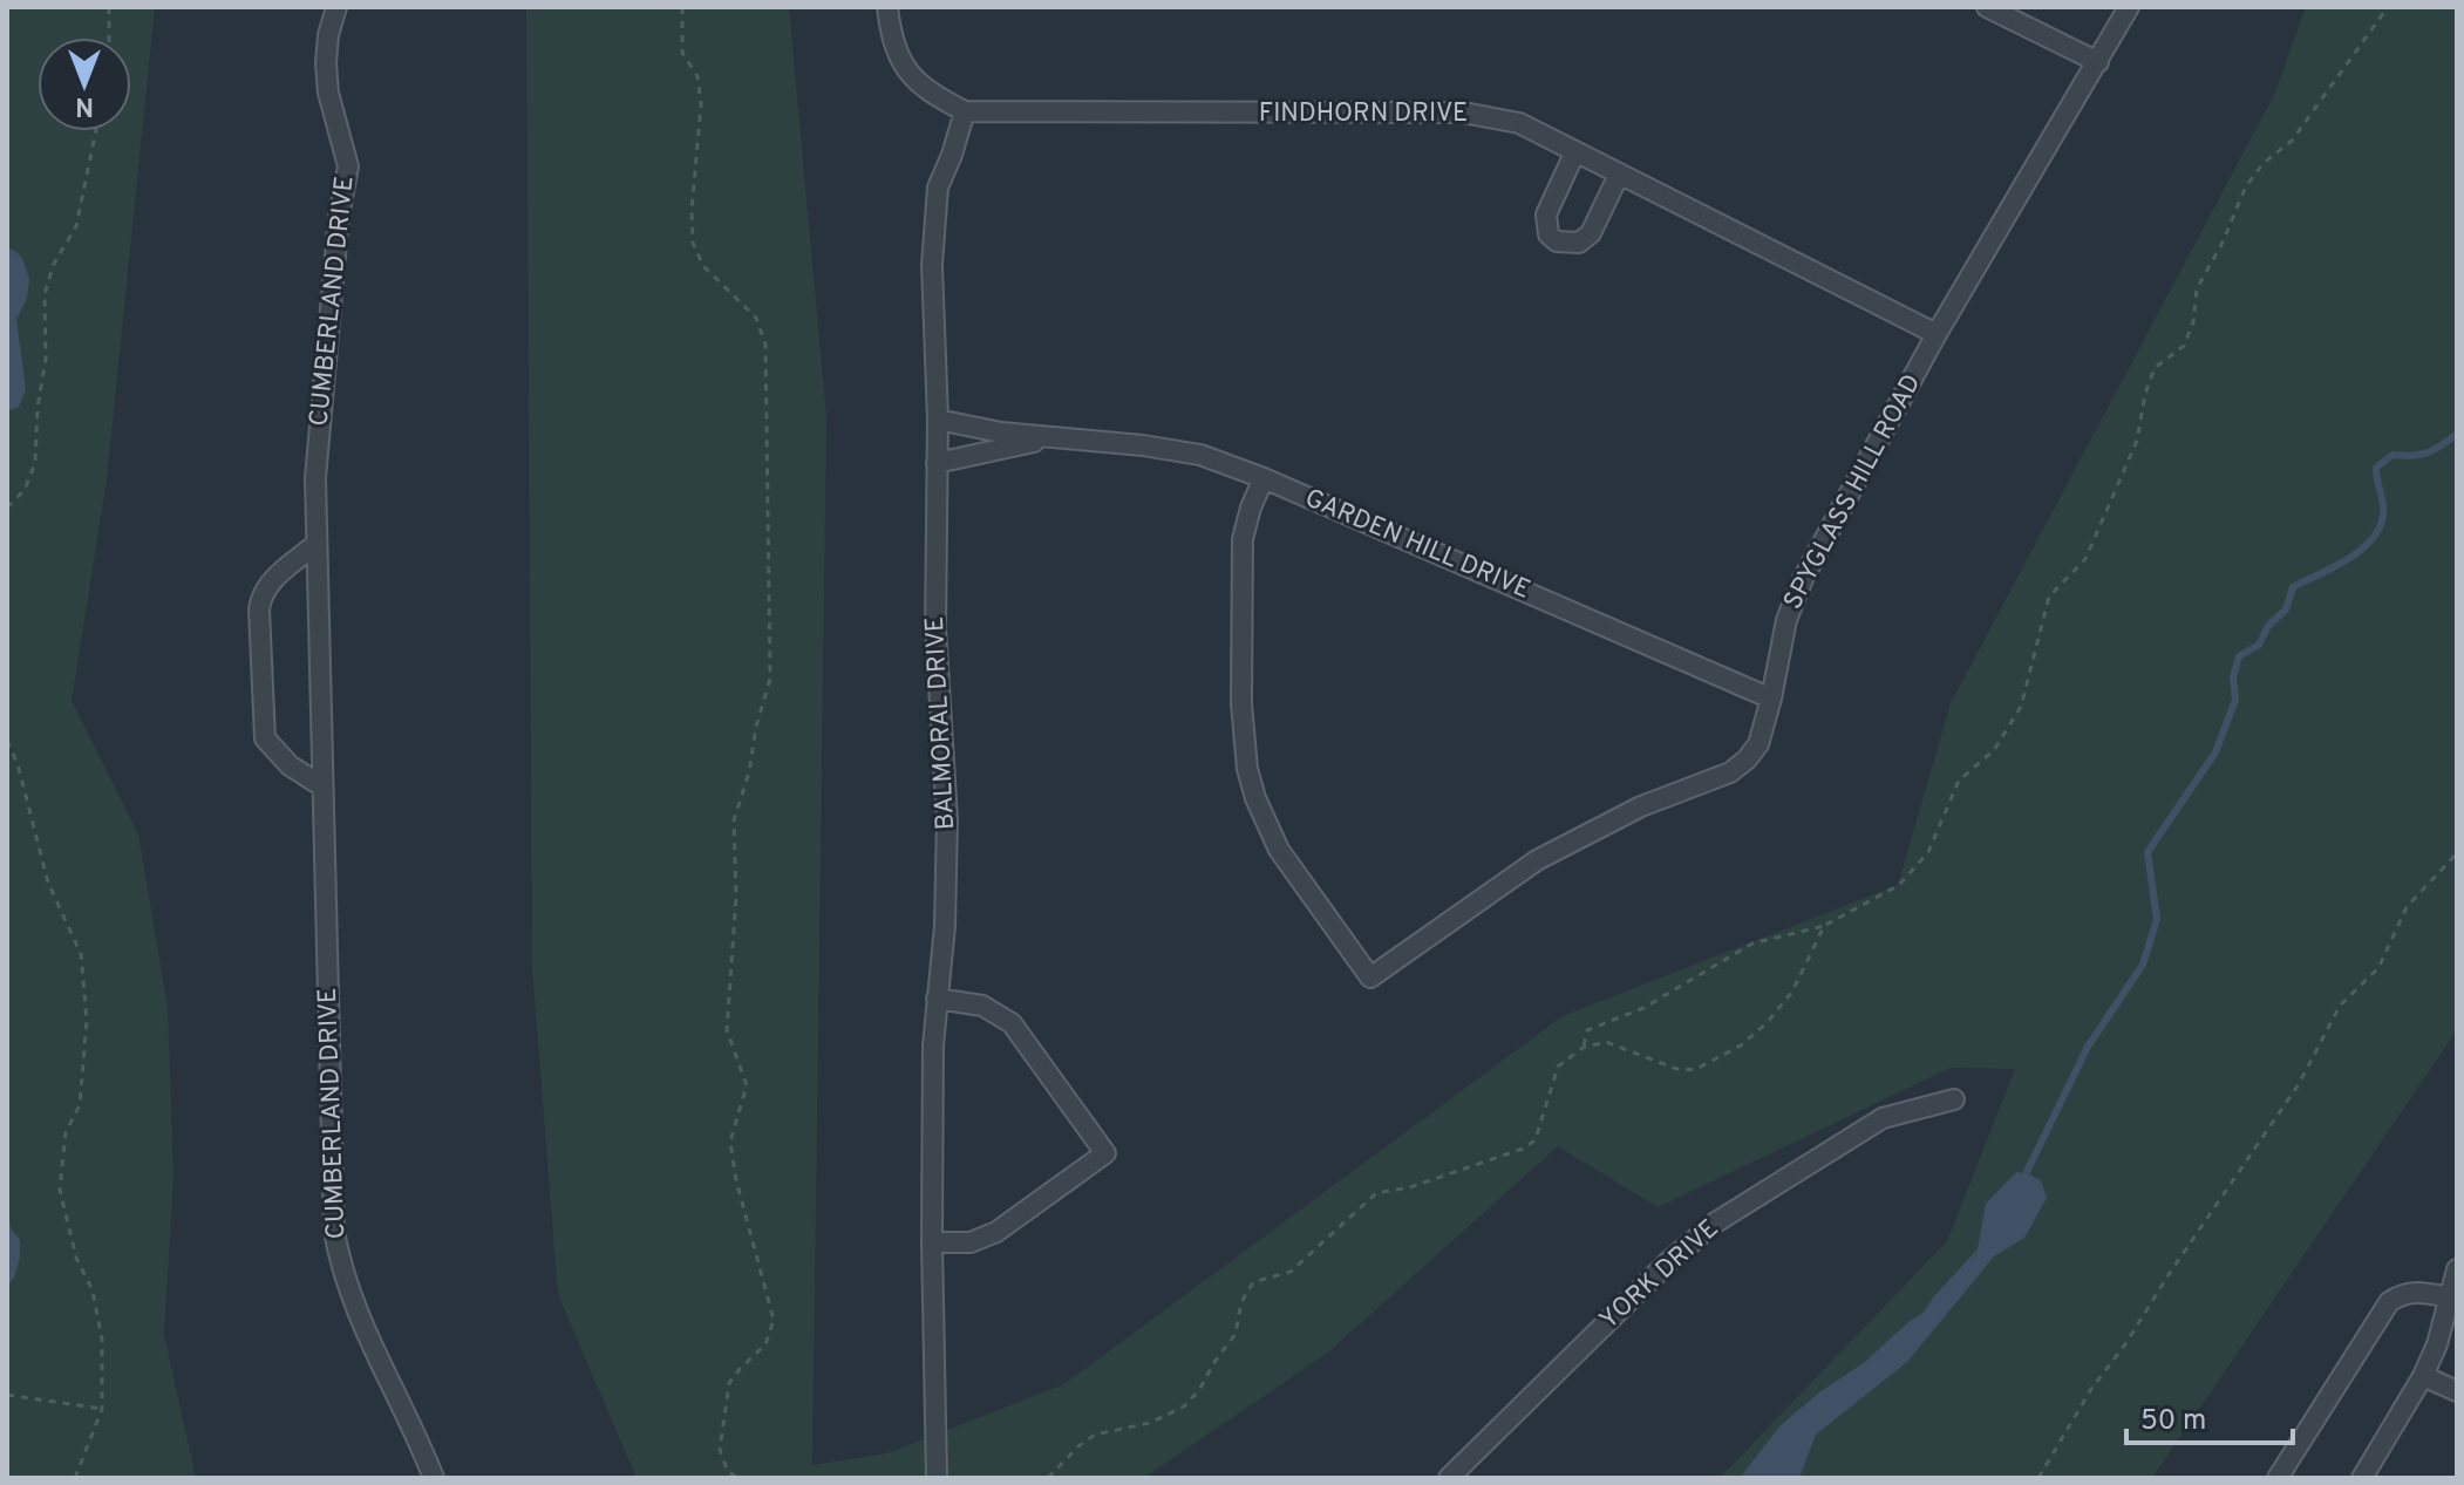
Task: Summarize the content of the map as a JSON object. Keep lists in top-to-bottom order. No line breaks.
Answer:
{"streets":{"street":["FINDHORN DRIVE","CUMBERLAND DRIVE","SPYGLASS HILL ROAD","GARDEN HILL DRIVE","BALMORAL DRIVE","YORK DRIVE"]},"crossings":[["FINDHORN DRIVE","SPYGLASS HILL ROAD"],["FINDHORN DRIVE","BALMORAL DRIVE"],["SPYGLASS HILL ROAD","GARDEN HILL DRIVE"],["GARDEN HILL DRIVE","BALMORAL DRIVE"]],"scale_bar":"50 m","north":"bottom"}
